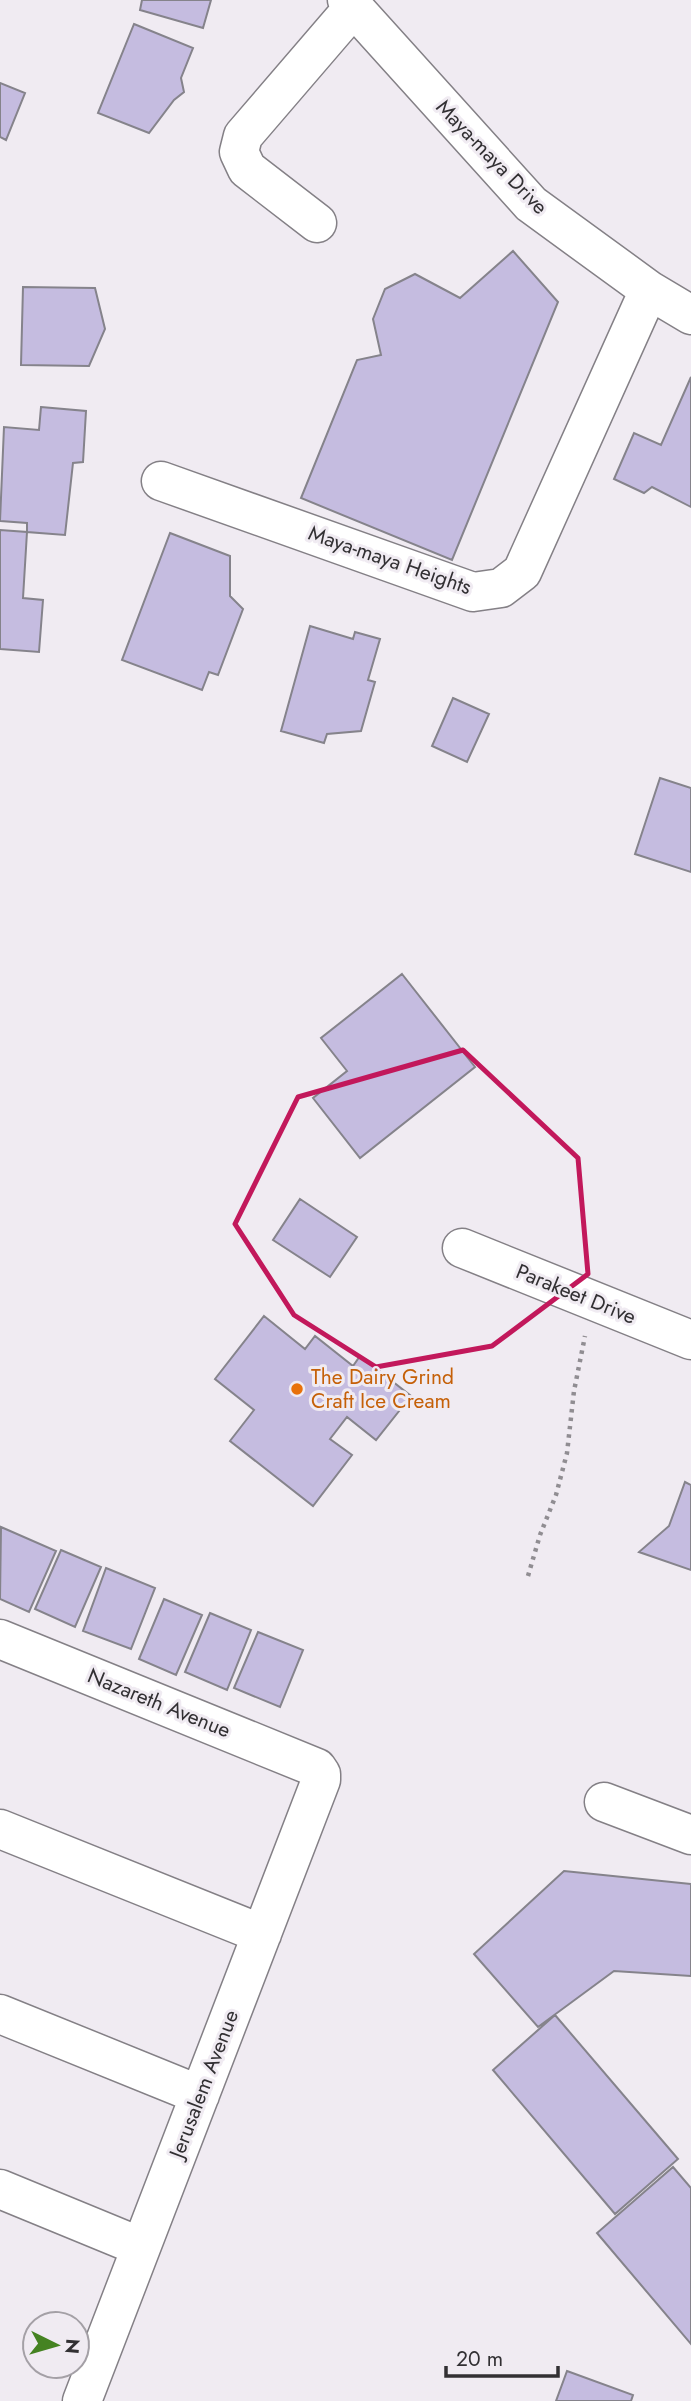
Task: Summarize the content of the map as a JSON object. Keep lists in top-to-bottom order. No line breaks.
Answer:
{"streets":{"street":["Maya-maya Drive","Maya-maya Heights","Parakeet Drive","Nazareth Avenue","Jerusalem Avenue"]},"crossings":[["Maya-maya Drive","Maya-maya Heights"],["Nazareth Avenue","Jerusalem Avenue"]],"places":["The Dairy Grind Craft Ice Cream"],"scale_bar":"20 m","north":"right"}
